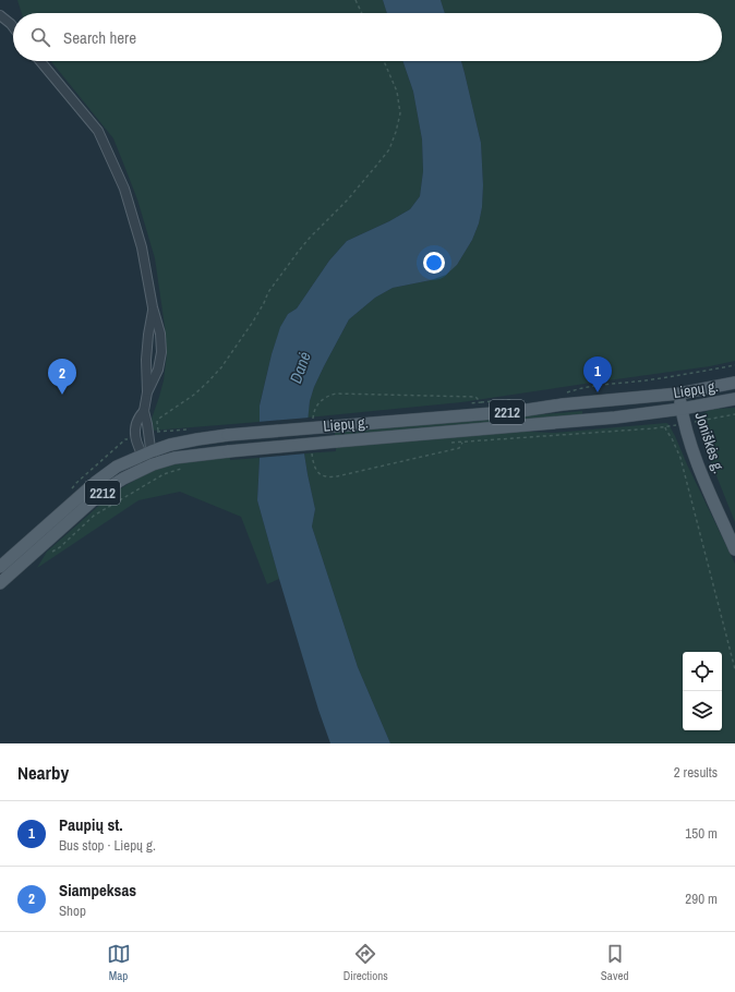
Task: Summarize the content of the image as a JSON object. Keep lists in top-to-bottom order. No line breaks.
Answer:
{"streets":{"main road":["Liepų g.","2212","Joniškės g."]},"crossings":[["Liepų g.","Joniškės g."]],"water":["Danė"],"page":{"search":"Search here","pins":["1","2"],"heading":["Nearby","2 results"],"list":[{"mark":"1","name":"Paupių st.","note":"Bus stop · Liepų g.","value":"150 m"},{"mark":"2","name":"Siampeksas","note":"Shop","value":"290 m"}],"nav":["Map","Directions","Saved"]}}
